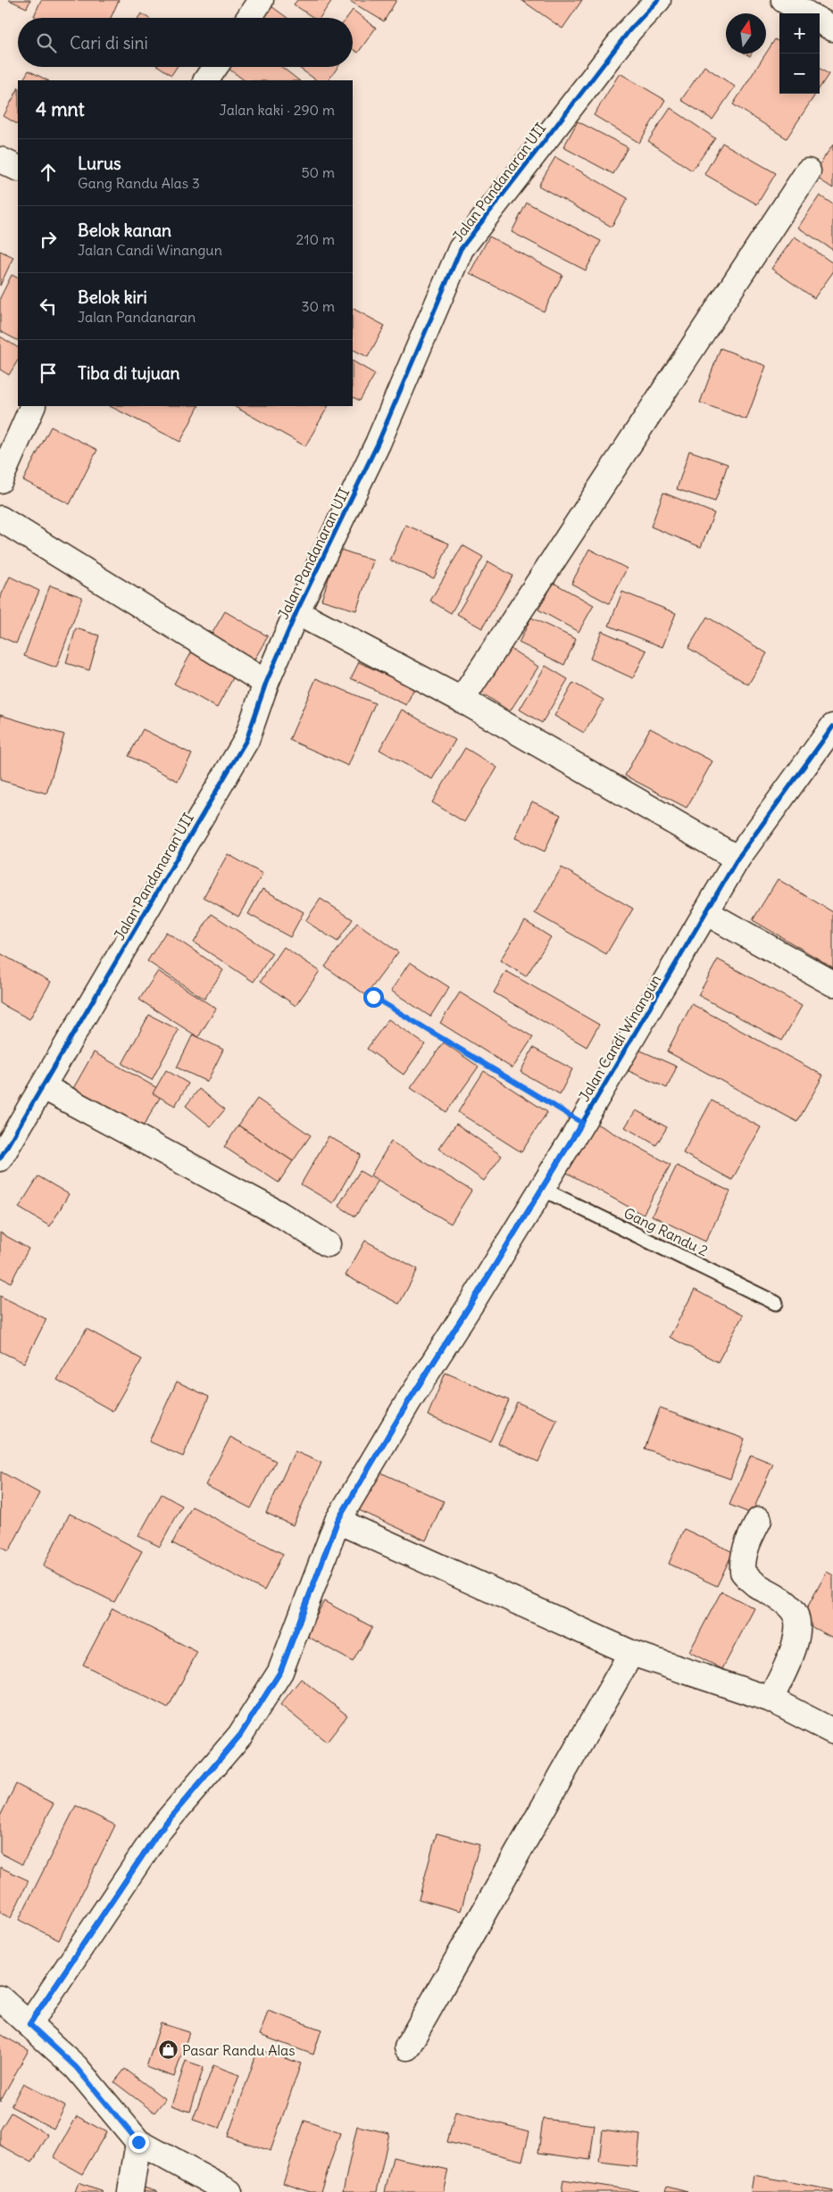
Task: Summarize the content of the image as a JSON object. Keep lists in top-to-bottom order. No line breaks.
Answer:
{"streets":{"street":["Jalan Pandanaran UII","Jalan Candi Winangun"],"lane":["Gang Randu 2"]},"crossings":[["Jalan Candi Winangun","Gang Randu 2"]],"places":{"shop":["Pasar Randu Alas"]},"north":"top","page":{"map_buttons":["+","−"],"search":"Cari di sini","heading":["4 mnt","Jalan kaki · 290 m"],"list":[["Lurus","Gang Randu Alas 3","50 m"],["Belok kanan","Jalan Candi Winangun","210 m"],["Belok kiri","Jalan Pandanaran","30 m"],"Tiba di tujuan"]}}
